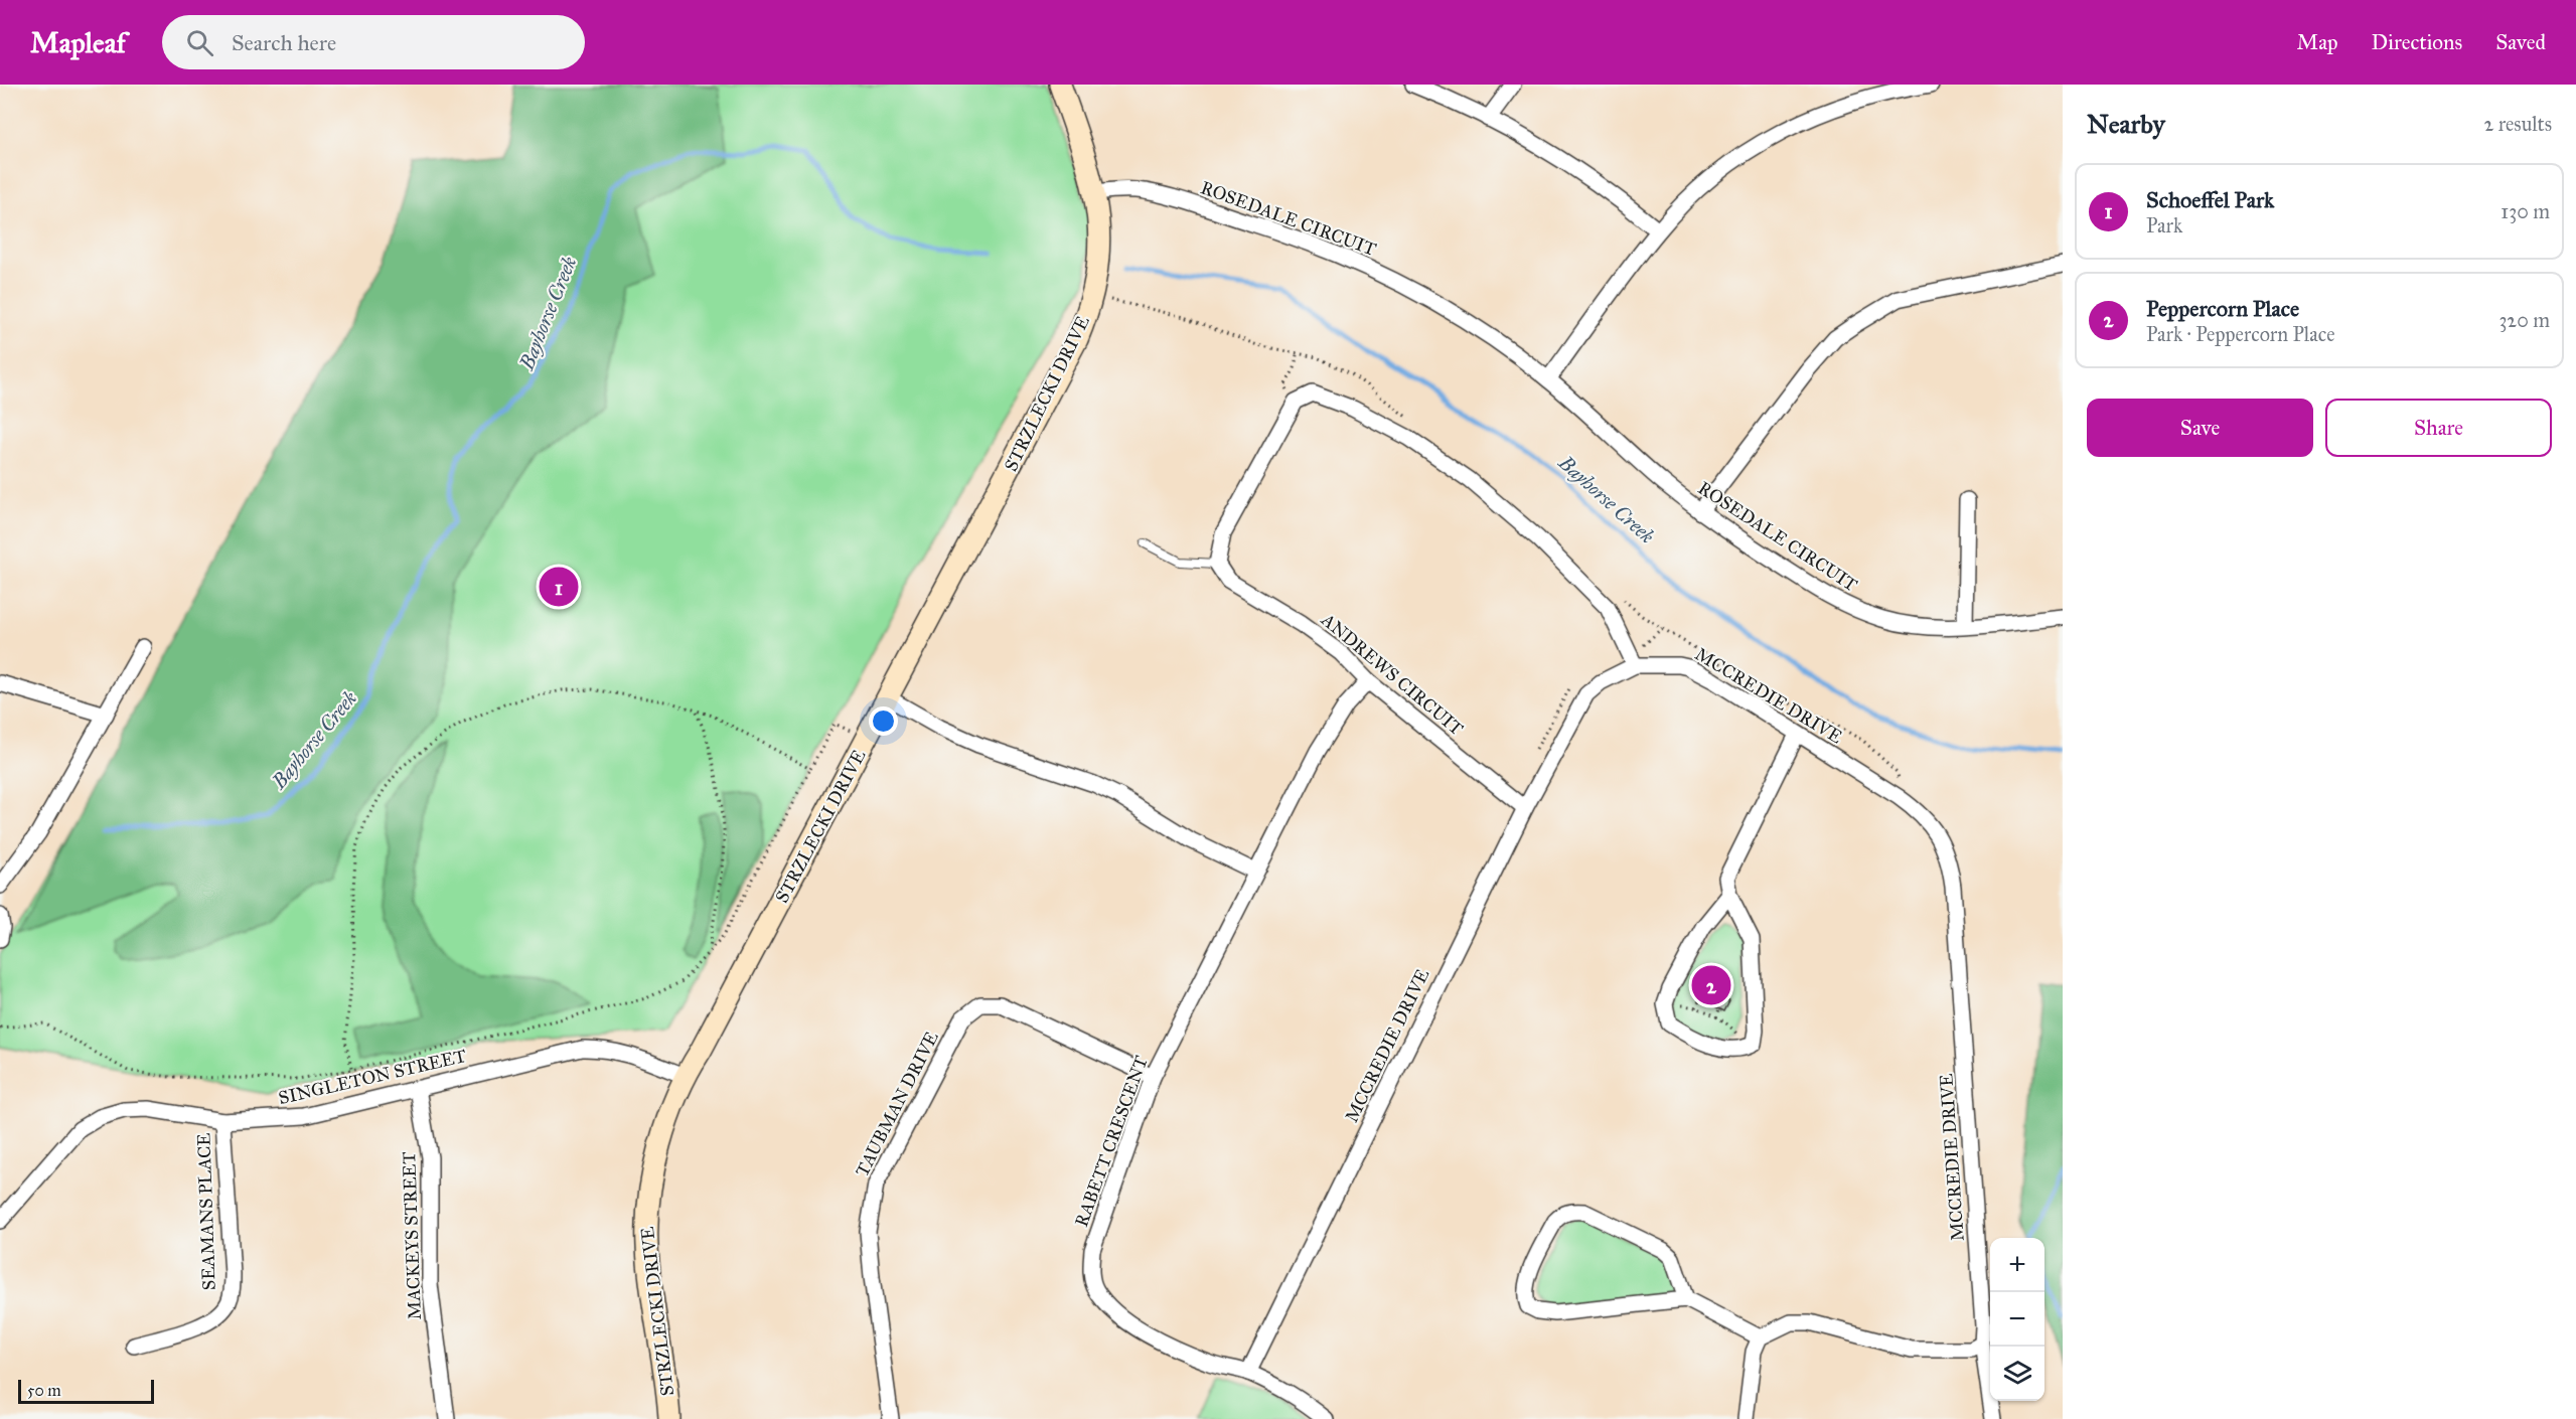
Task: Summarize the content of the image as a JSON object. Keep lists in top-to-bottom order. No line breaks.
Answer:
{"streets":{"street":["ROSEDALE CIRCUIT","STRZLECKI DRIVE","ANDREWS CIRCUIT","MCCREDIE DRIVE","SINGLETON STREET","TAUBMAN DRIVE","RABETT CRESCENT","SEAMANS PLACE","MACKEYS STREET"]},"crossings":[["ROSEDALE CIRCUIT","STRZLECKI DRIVE"],["STRZLECKI DRIVE","SINGLETON STREET"],["ANDREWS CIRCUIT","MCCREDIE DRIVE"],["ANDREWS CIRCUIT","RABETT CRESCENT"],["MCCREDIE DRIVE","RABETT CRESCENT"],["SINGLETON STREET","SEAMANS PLACE"],["SINGLETON STREET","MACKEYS STREET"],["TAUBMAN DRIVE","RABETT CRESCENT"]],"water":["Bayhorse Creek"],"scale_bar":"50 m","page":{"header":"Mapleaf","search":"Search here","nav":["Map","Directions","Saved"],"heading":["Nearby","2 results"],"list":[{"mark":"1","name":"Schoeffel Park","note":"Park","value":"130 m"},{"mark":"2","name":"Peppercorn Place","note":"Park · Peppercorn Place","value":"320 m"}],"buttons":["Save","Share"],"pins":["1","2"],"map_buttons":["+","−"],"scale":"50 m"}}
